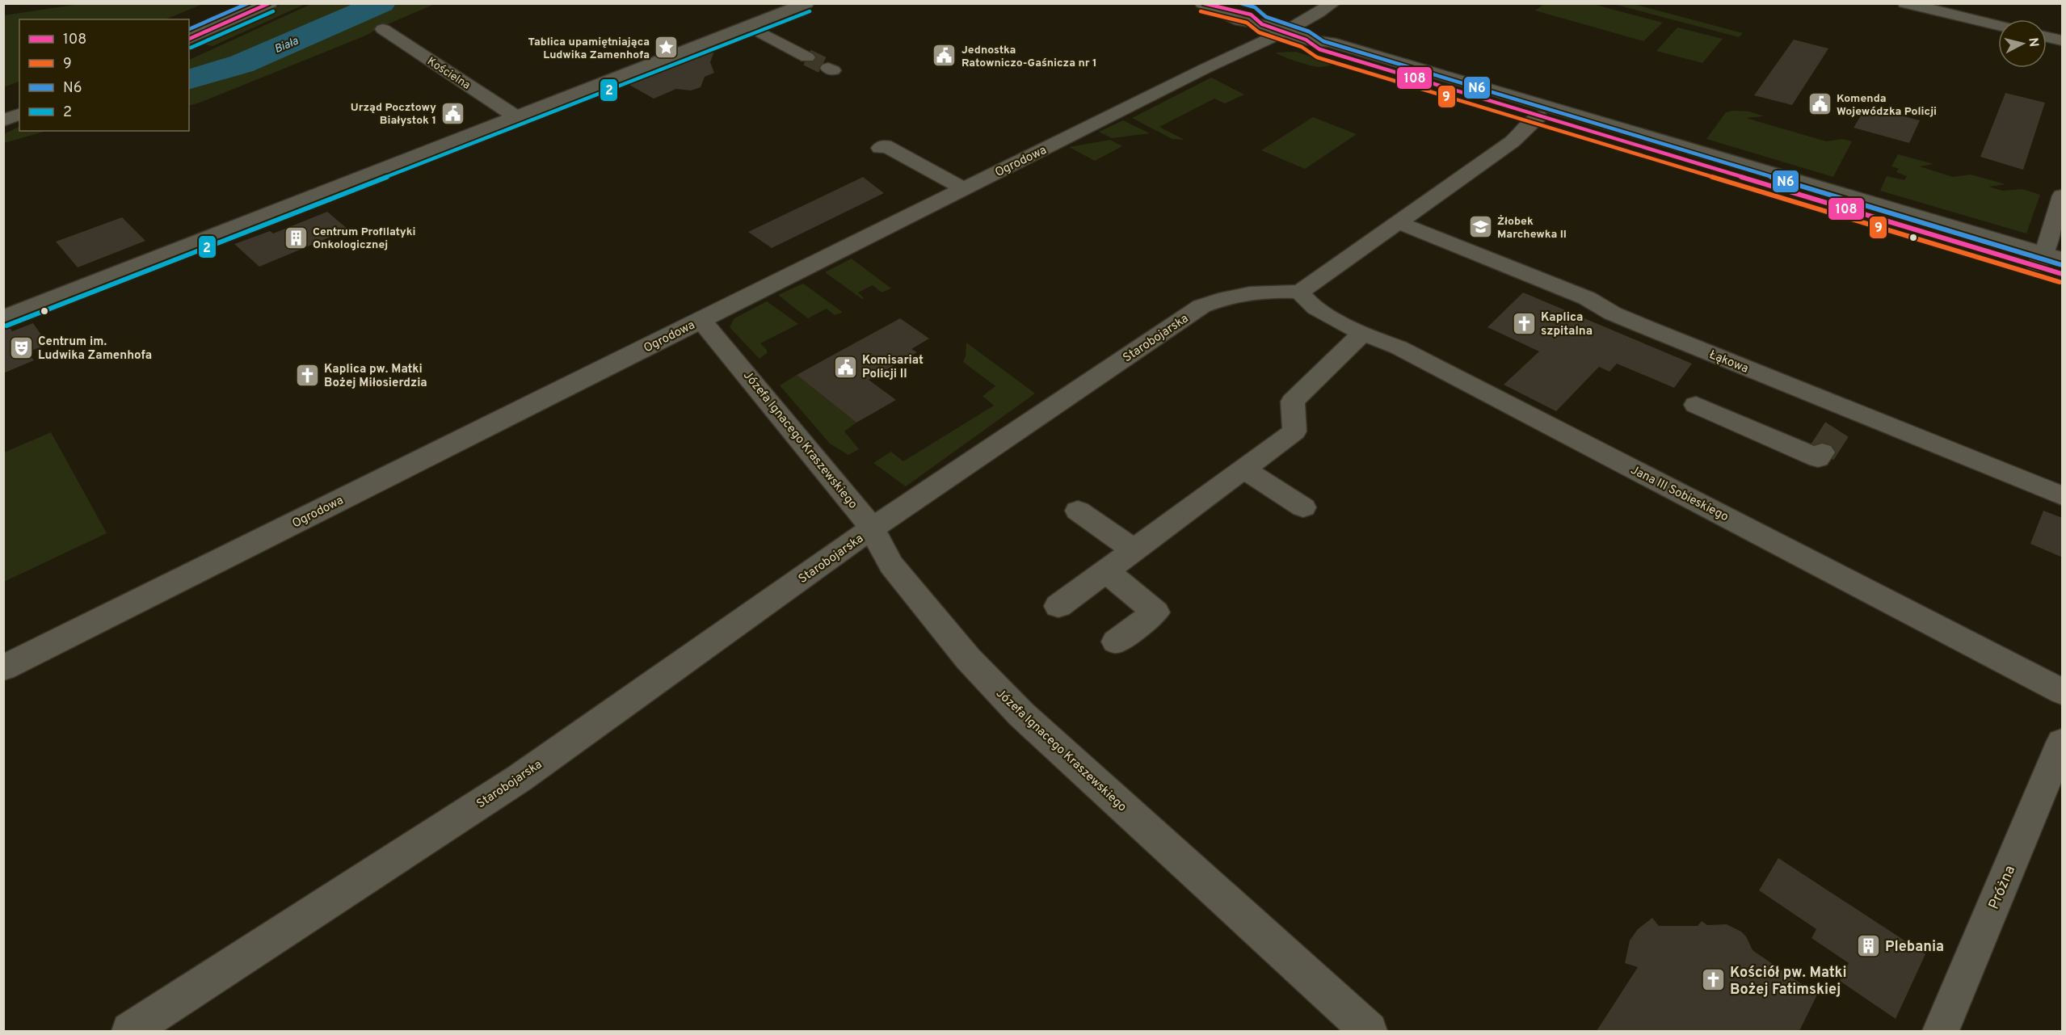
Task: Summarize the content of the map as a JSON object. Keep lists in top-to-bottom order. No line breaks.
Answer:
{"streets":{"street":["Kościelna","Ogrodowa","Starobojarska","Łąkowa","Józefa Ignacego Kraszewskiego","Jana III Sobieskiego","Próżna"]},"crossings":[["Ogrodowa","Józefa Ignacego Kraszewskiego"],["Starobojarska","Józefa Ignacego Kraszewskiego"],["Starobojarska","Jana III Sobieskiego"]],"water":["Biała"],"places":{"place":["Tablica upamiętniająca Ludwika Zamenhofa"],"public building":["Jednostka Ratowniczo-Gaśnicza nr 1","Komenda Wojewódzka Policji","Urząd Pocztowy Białystok 1","Komisariat Policji II"],"school or university":["Żłobek Marchewka II"],"building":["Centrum Profilatyki Onkologicznej","Plebania"],"church":["Kaplica szpitalna","Kaplica pw. Matki Bożej Miłosierdzia","Kościół pw. Matki Bożej Fatimskiej"],"theatre":["Centrum im. Ludwika Zamenhofa"]},"lines":["transit line 108","transit line N6","transit line 9","transit line 2"],"legend":["108","9","N6","2"],"north":"right"}
